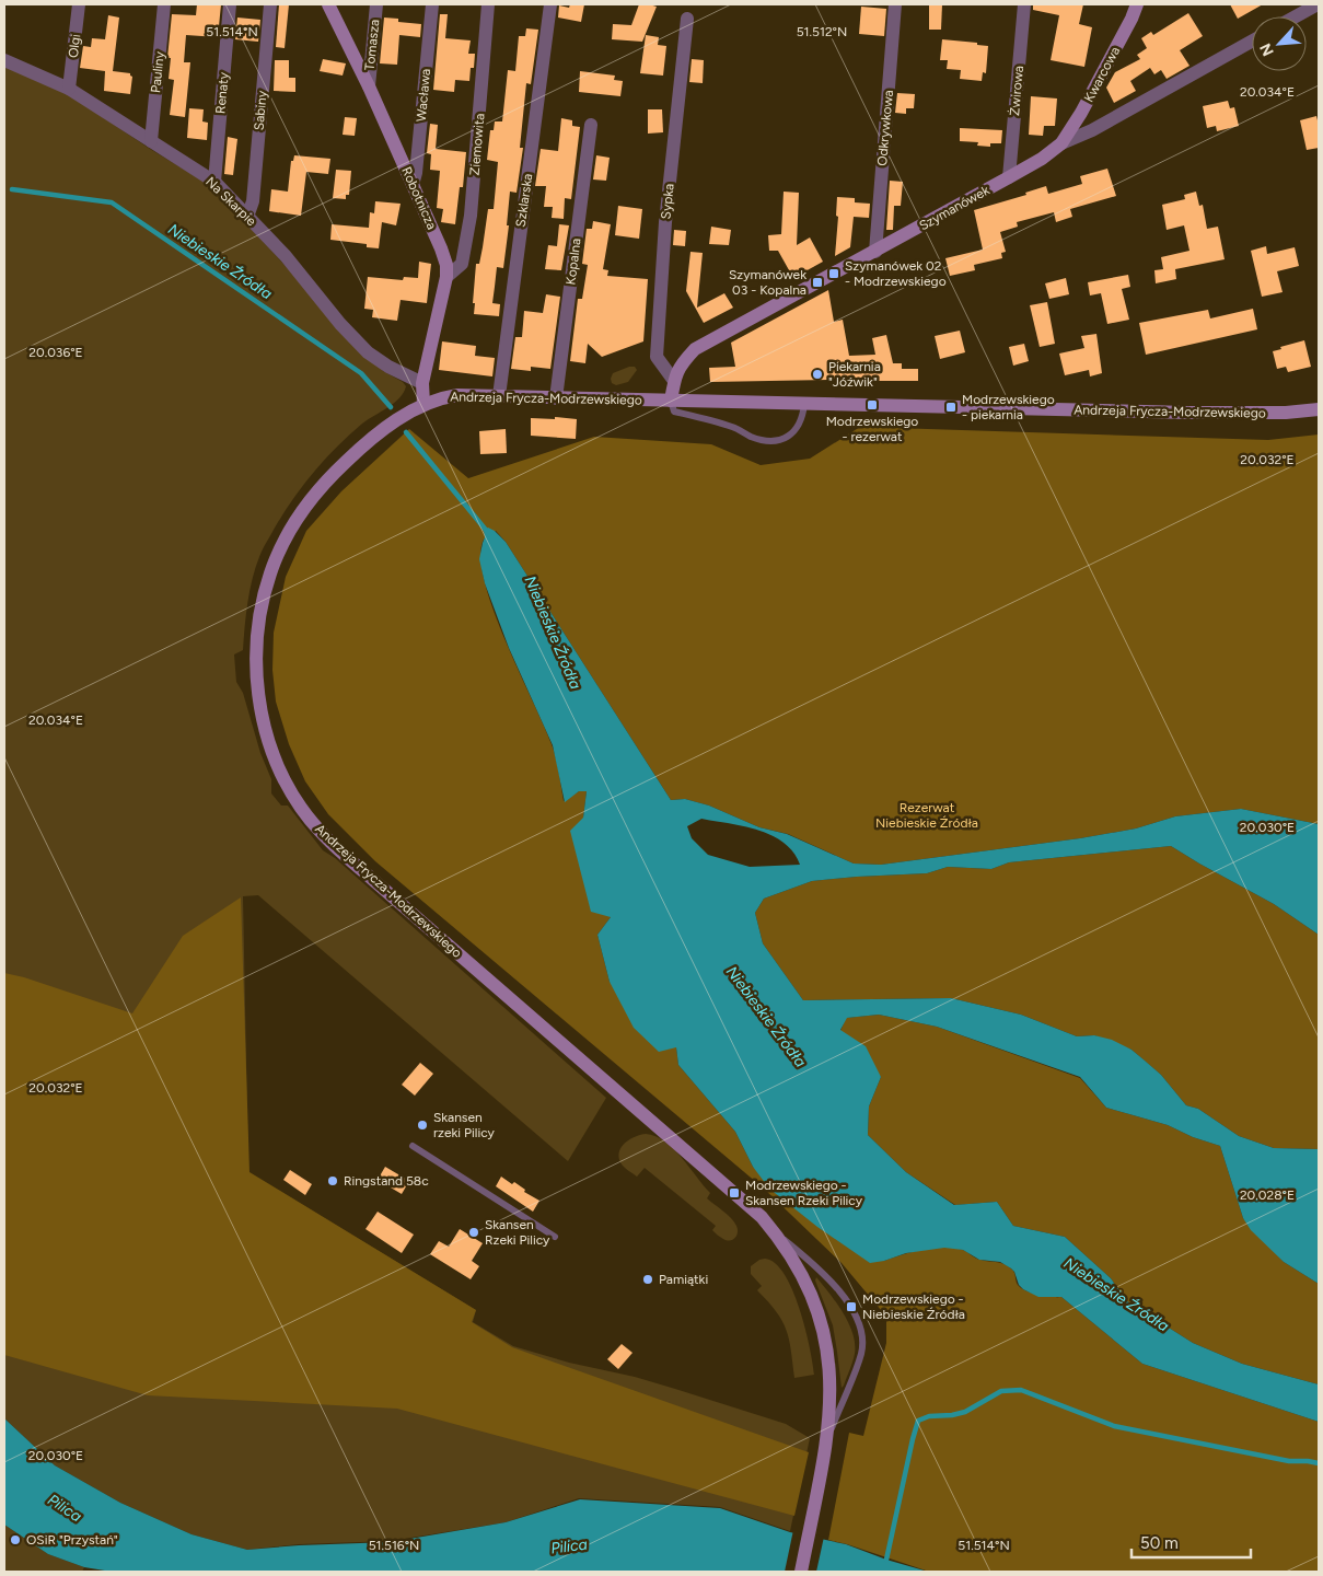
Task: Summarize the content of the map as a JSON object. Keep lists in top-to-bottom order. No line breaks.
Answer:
{"streets":{"street":["Tomasza","Olgi","Pauliny","Kwarcowa","Żwirowa","Renaty","Wacława","Sabiny","Odkrywkowa","Ziemowita","Robotnicza","Szklarska","Na Skarpie","Sypka","Szymanówek","Kopalna","Andrzeja Frycza-Modrzewskiego"]},"crossings":[["Tomasza","Robotnicza"],["Olgi","Na Skarpie"],["Pauliny","Na Skarpie"],["Kwarcowa","Szymanówek"],["Żwirowa","Szymanówek"],["Renaty","Na Skarpie"],["Wacława","Robotnicza"],["Sabiny","Na Skarpie"],["Odkrywkowa","Szymanówek"],["Ziemowita","Robotnicza"],["Robotnicza","Na Skarpie"],["Robotnicza","Andrzeja Frycza-Modrzewskiego"],["Szklarska","Andrzeja Frycza-Modrzewskiego"],["Sypka","Szymanówek"],["Szymanówek","Andrzeja Frycza-Modrzewskiego"],["Kopalna","Andrzeja Frycza-Modrzewskiego"]],"water":["Niebieskie Źródła","Pilica"],"parks":["Rezerwat Niebieskie Źródła"],"places":{"transit":["Szymanówek 02 - Modrzewskiego","Szymanówek 03 - Kopalna","Modrzewskiego - rezerwat","Modrzewskiego - piekarnia","Modrzewskiego - Skansen Rzeki Pilicy","Modrzewskiego - Niebieskie Źródła"],"other":["Piekarnia \"Jóźwik\"","Skansen rzeki Pilicy","Ringstand 58c","Skansen Rzeki Pilicy","Pamiątki","OSiR \"Przystań\""]},"scale_bar":"50 m","north":"bottom left","coordinates":["51.514°N","51.512°N","20.034°E","20.036°E","20.032°E","20.030°E","20.028°E","51.516°N"]}
